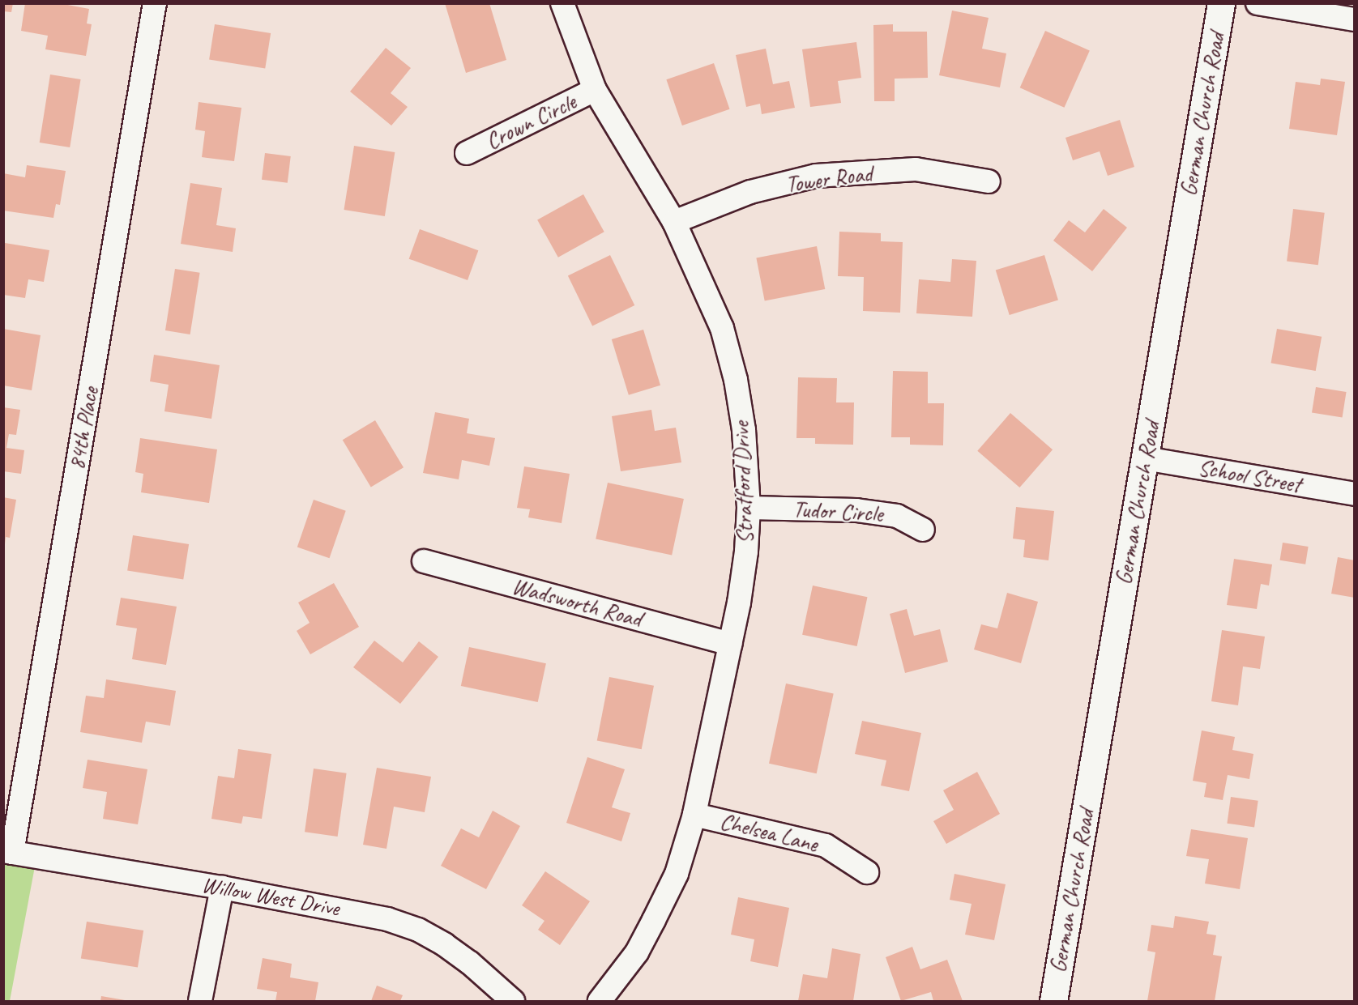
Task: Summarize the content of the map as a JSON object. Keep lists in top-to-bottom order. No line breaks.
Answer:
{"streets":{"street":["German Church Road","Crown Circle","Tower Road","84th Place","School Street","Stratford Drive","Tudor Circle","Wadsworth Road","Chelsea Lane","Willow West Drive"]},"crossings":[["German Church Road","School Street"],["Crown Circle","Stratford Drive"],["Tower Road","Stratford Drive"],["84th Place","Willow West Drive"],["Stratford Drive","Tudor Circle"],["Stratford Drive","Wadsworth Road"],["Stratford Drive","Chelsea Lane"]]}
